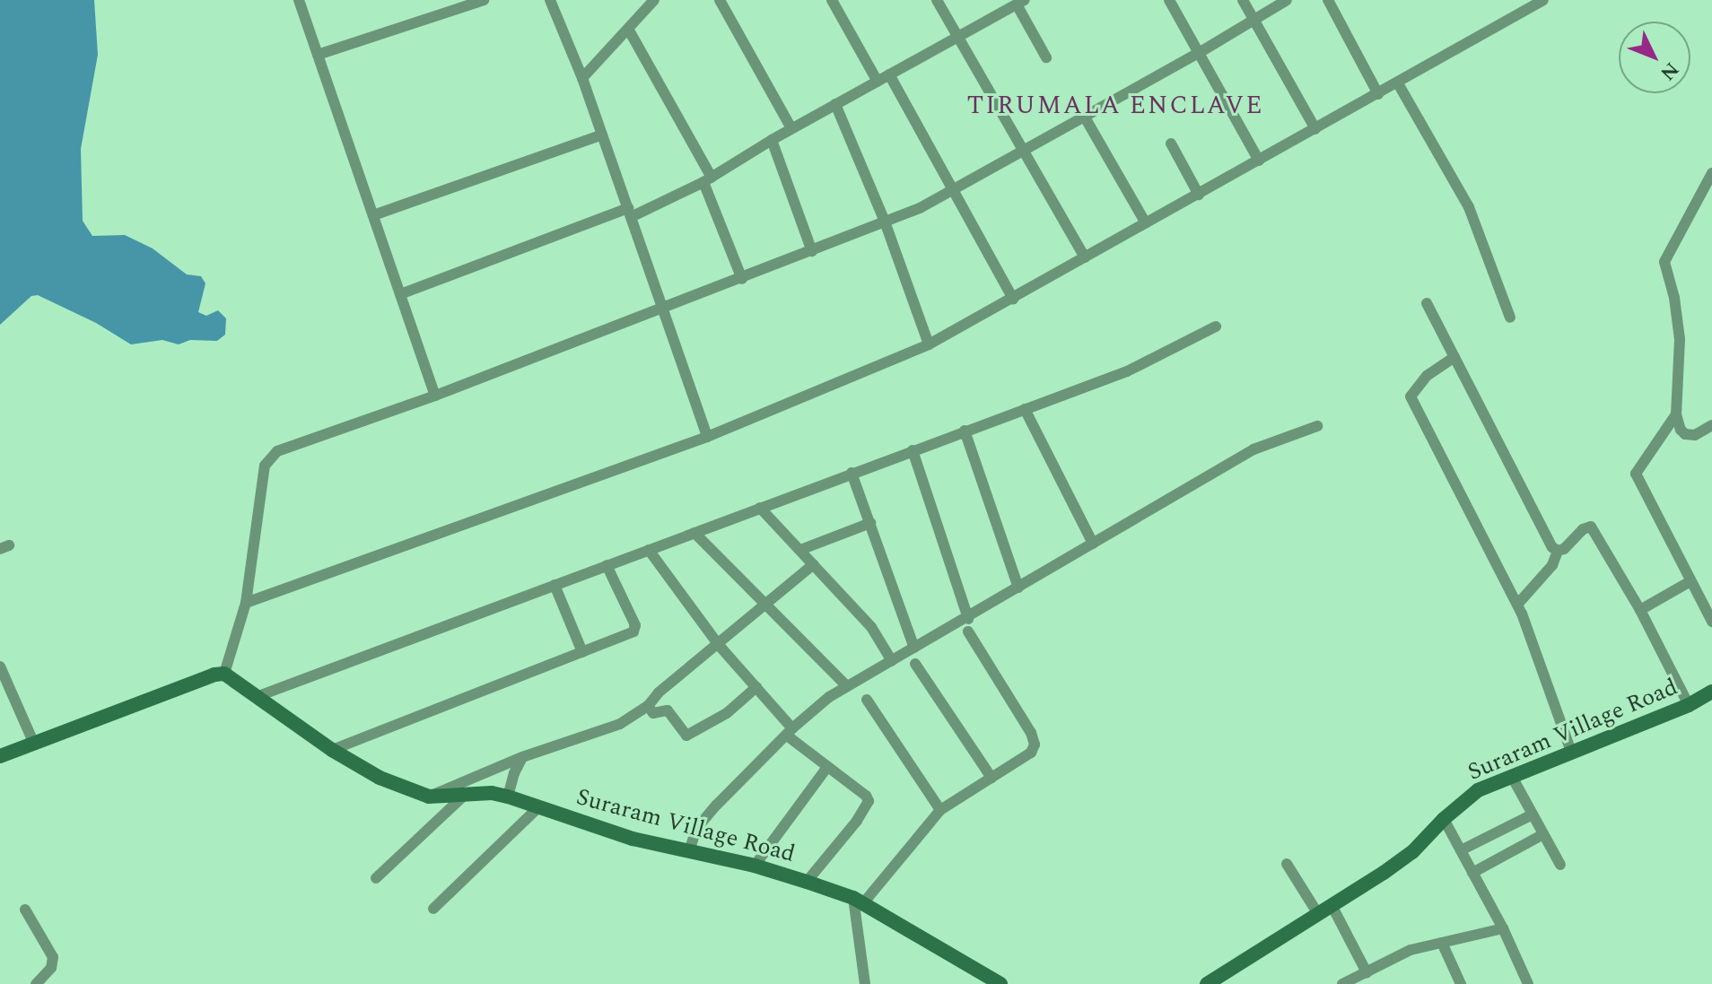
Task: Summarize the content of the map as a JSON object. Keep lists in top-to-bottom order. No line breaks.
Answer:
{"streets":{"main road":["Suraram Village Road"]},"districts":["TIRUMALA ENCLAVE"],"north":"bottom right"}
